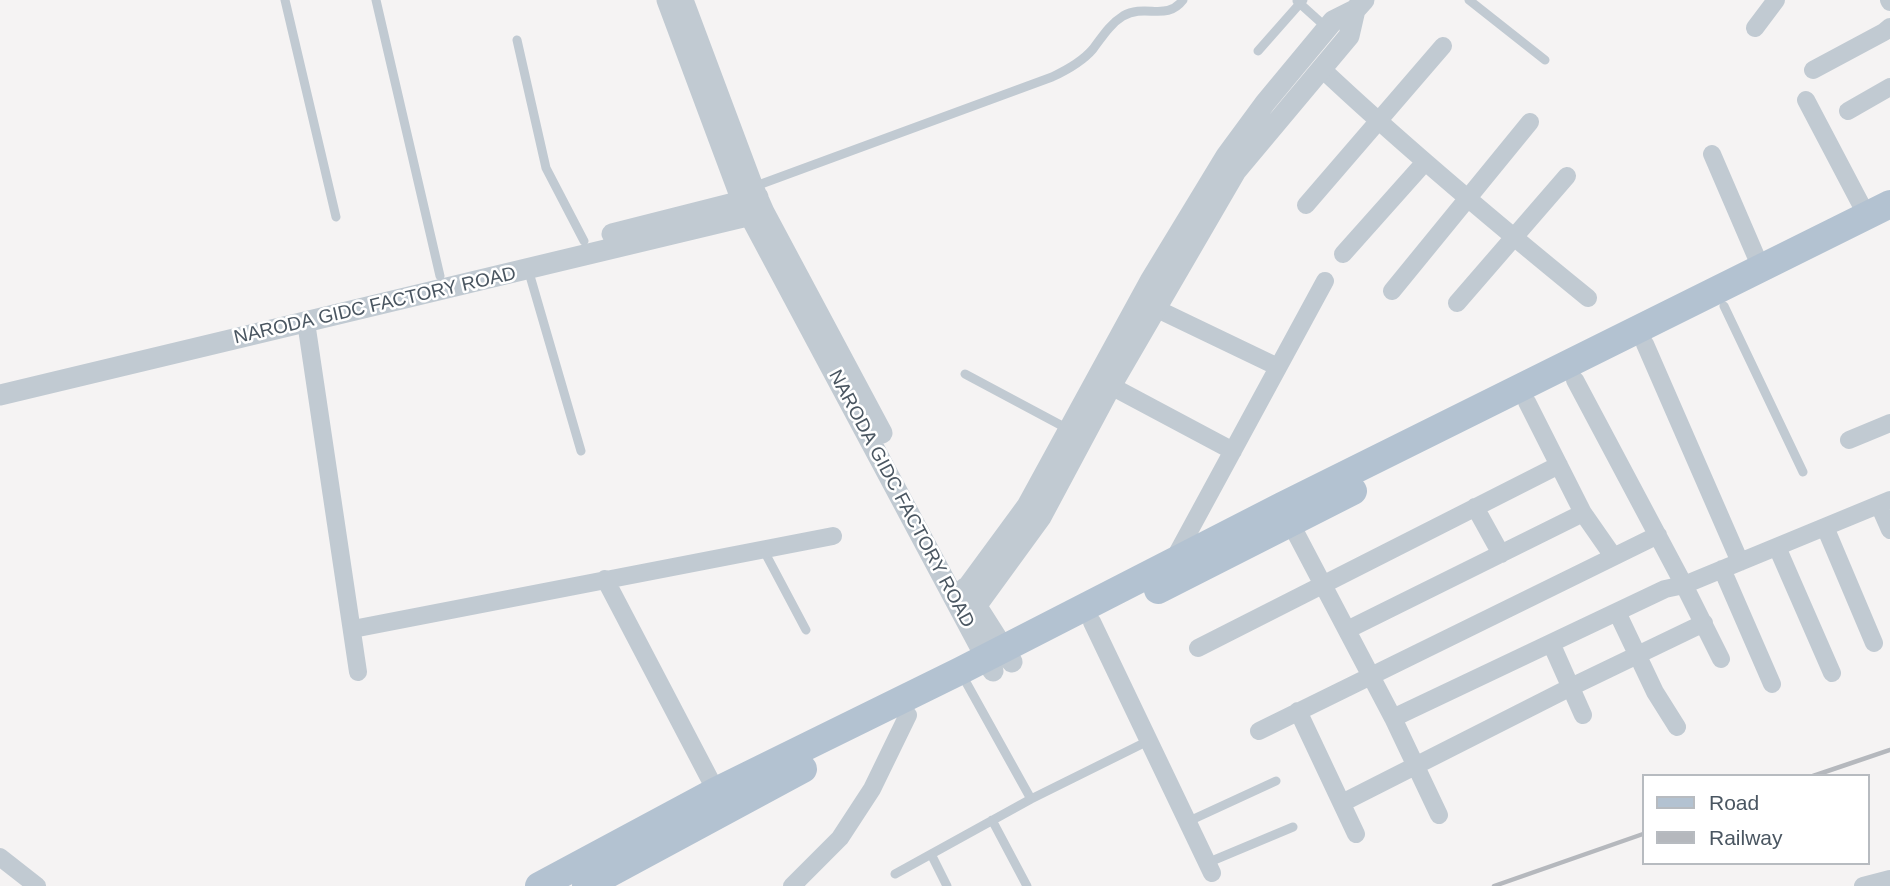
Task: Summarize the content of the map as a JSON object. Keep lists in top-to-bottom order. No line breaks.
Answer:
{"streets":{"street":["NARODA GIDC FACTORY ROAD"]},"legend":["Road","Railway"]}
